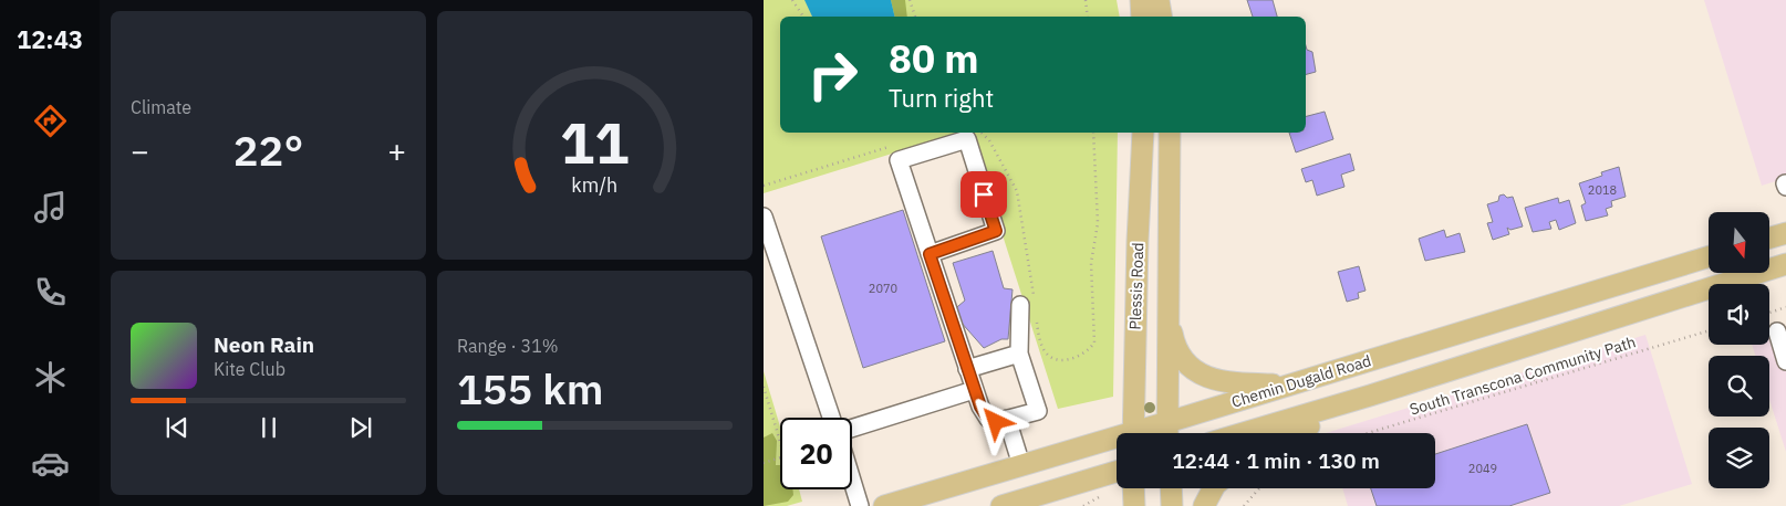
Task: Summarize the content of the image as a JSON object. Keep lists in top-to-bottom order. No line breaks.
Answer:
{"streets":{"main road":["Plessis Road","Chemin Dugald Road"],"path":["South Transcona Community Path"]},"crossings":[["Plessis Road","Chemin Dugald Road"]],"house_numbers":["2018","2070","2049"],"north":"bottom","page":{"tabs":"12:43","tile":["Climate",["Range · 31%","155 km"]],"turn":["80 m","Turn right"],"heat":["−","22°","+"],"song":["Neon Rain","Kite Club"],"limit":"20","trip":"12:44 · 1 min · 130 m","gauge":["11","km/h"]}}
